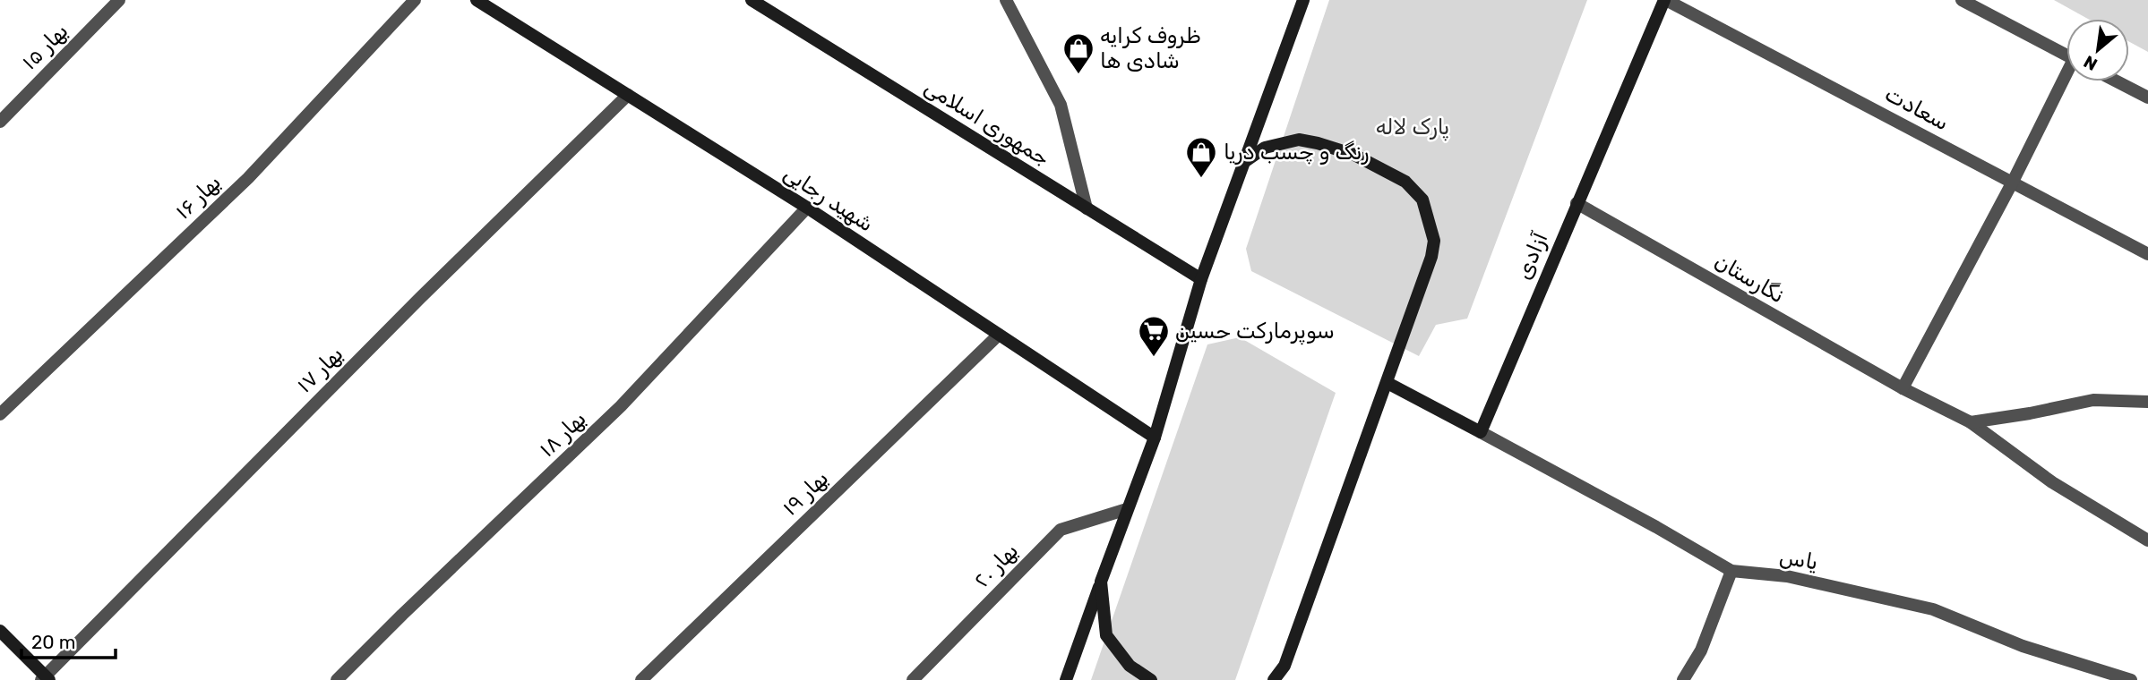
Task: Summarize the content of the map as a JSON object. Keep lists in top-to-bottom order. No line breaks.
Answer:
{"streets":{"street":["بهار ۱۵","سعادت","جمهوری اسلامی","بهار ۱۶","شهید رجایی","آزادی","نگارستان","بهار ۱۷","بهار ۱۸","بهار ۱۹","یاس","بهار ۲۰"]},"crossings":[["سعادت","آزادی"],["شهید رجایی","بهار ۱۷"],["شهید رجایی","بهار ۱۸"],["شهید رجایی","بهار ۱۹"],["آزادی","نگارستان"],["آزادی","یاس"]],"parks":["پارک لاله"],"places":{"shop":["ظروف کرایه شادی ها","رنگ و چسب دریا"],"supermarket":["سوپرمارکت حسین"]},"scale_bar":"20 m","north":"bottom left"}
